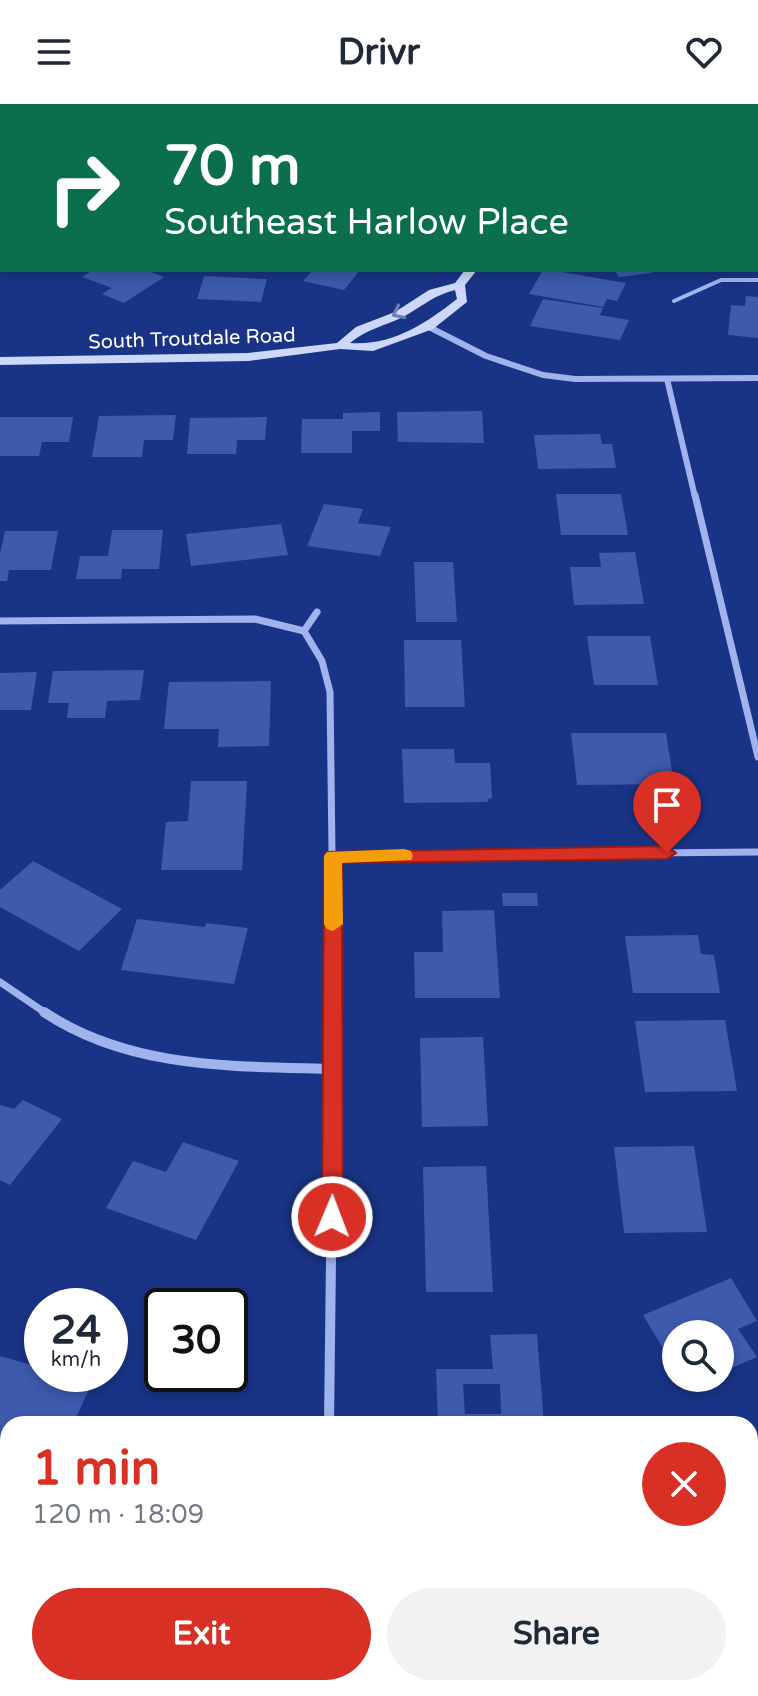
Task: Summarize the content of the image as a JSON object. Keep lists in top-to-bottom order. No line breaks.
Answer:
{"streets":{"main road":["South Troutdale Road"]},"page":{"header":"Drivr","turn":["70 m","Southeast Harlow Place"],"speed":"24 km/h","limit":"30","heading":["1 min","120 m · 18:09"],"buttons":["Exit","Share"]}}
